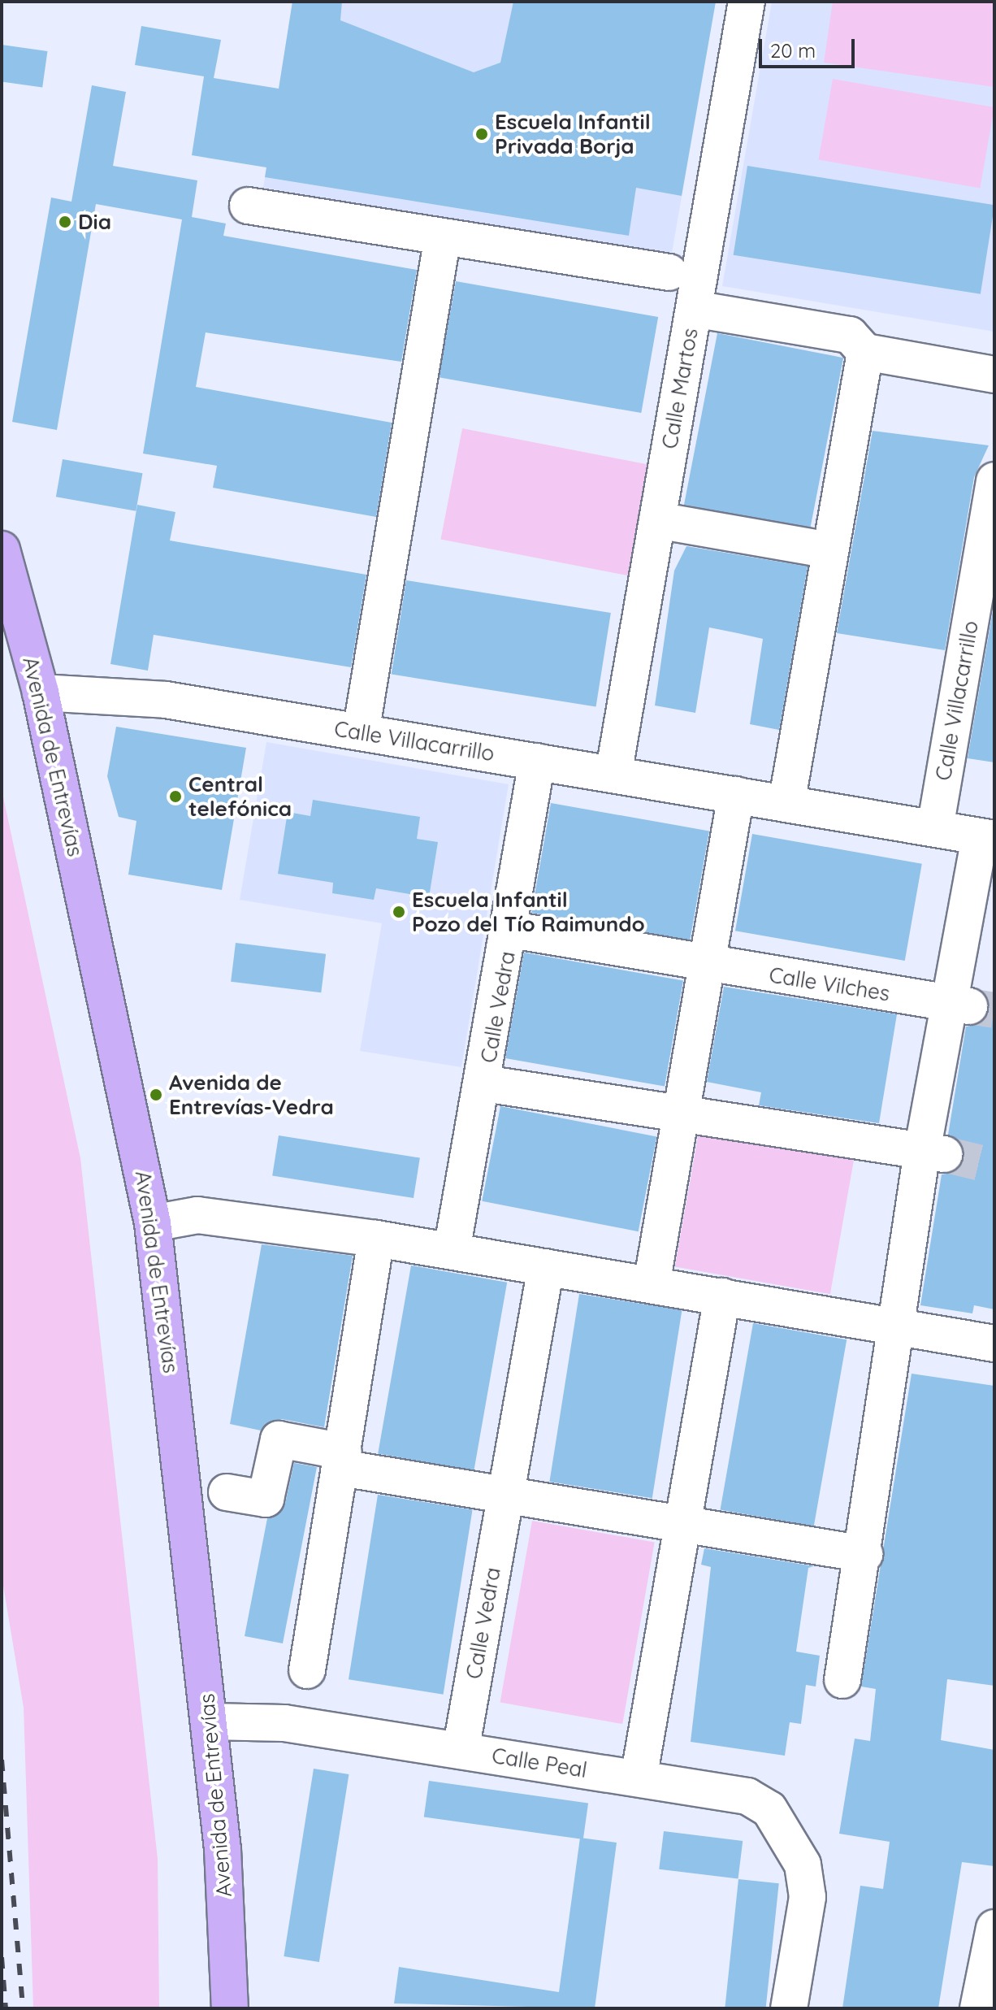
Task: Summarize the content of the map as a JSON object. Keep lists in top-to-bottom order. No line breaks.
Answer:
{"streets":{"main road":["Avenida de Entrevías"],"street":["Calle Martos","Calle Villacarrillo","Calle Vilches","Calle Vedra","Calle Peal"]},"crossings":[["Calle Martos","Calle Villacarrillo"],["Calle Villacarrillo","Avenida de Entrevías"],["Calle Villacarrillo","Calle Vedra"],["Avenida de Entrevías","Calle Peal"],["Calle Vilches","Calle Vedra"],["Calle Vedra","Calle Peal"]],"places":["Escuela Infantil Privada Borja","Dia","Central telefónica","Escuela Infantil Pozo del Tío Raimundo","Avenida de Entrevías-Vedra"],"scale_bar":"20 m"}
